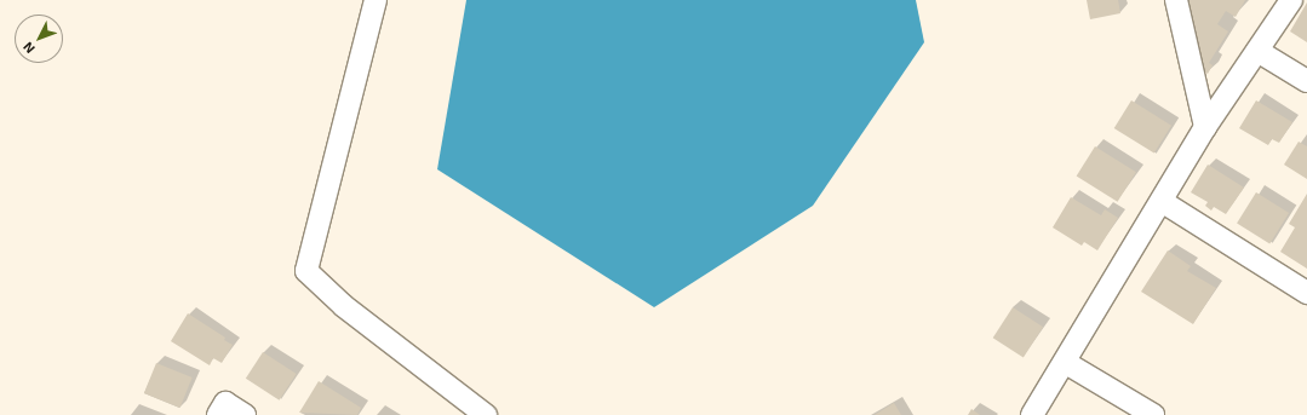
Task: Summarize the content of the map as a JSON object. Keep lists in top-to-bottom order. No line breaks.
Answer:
{"north":"bottom left"}
